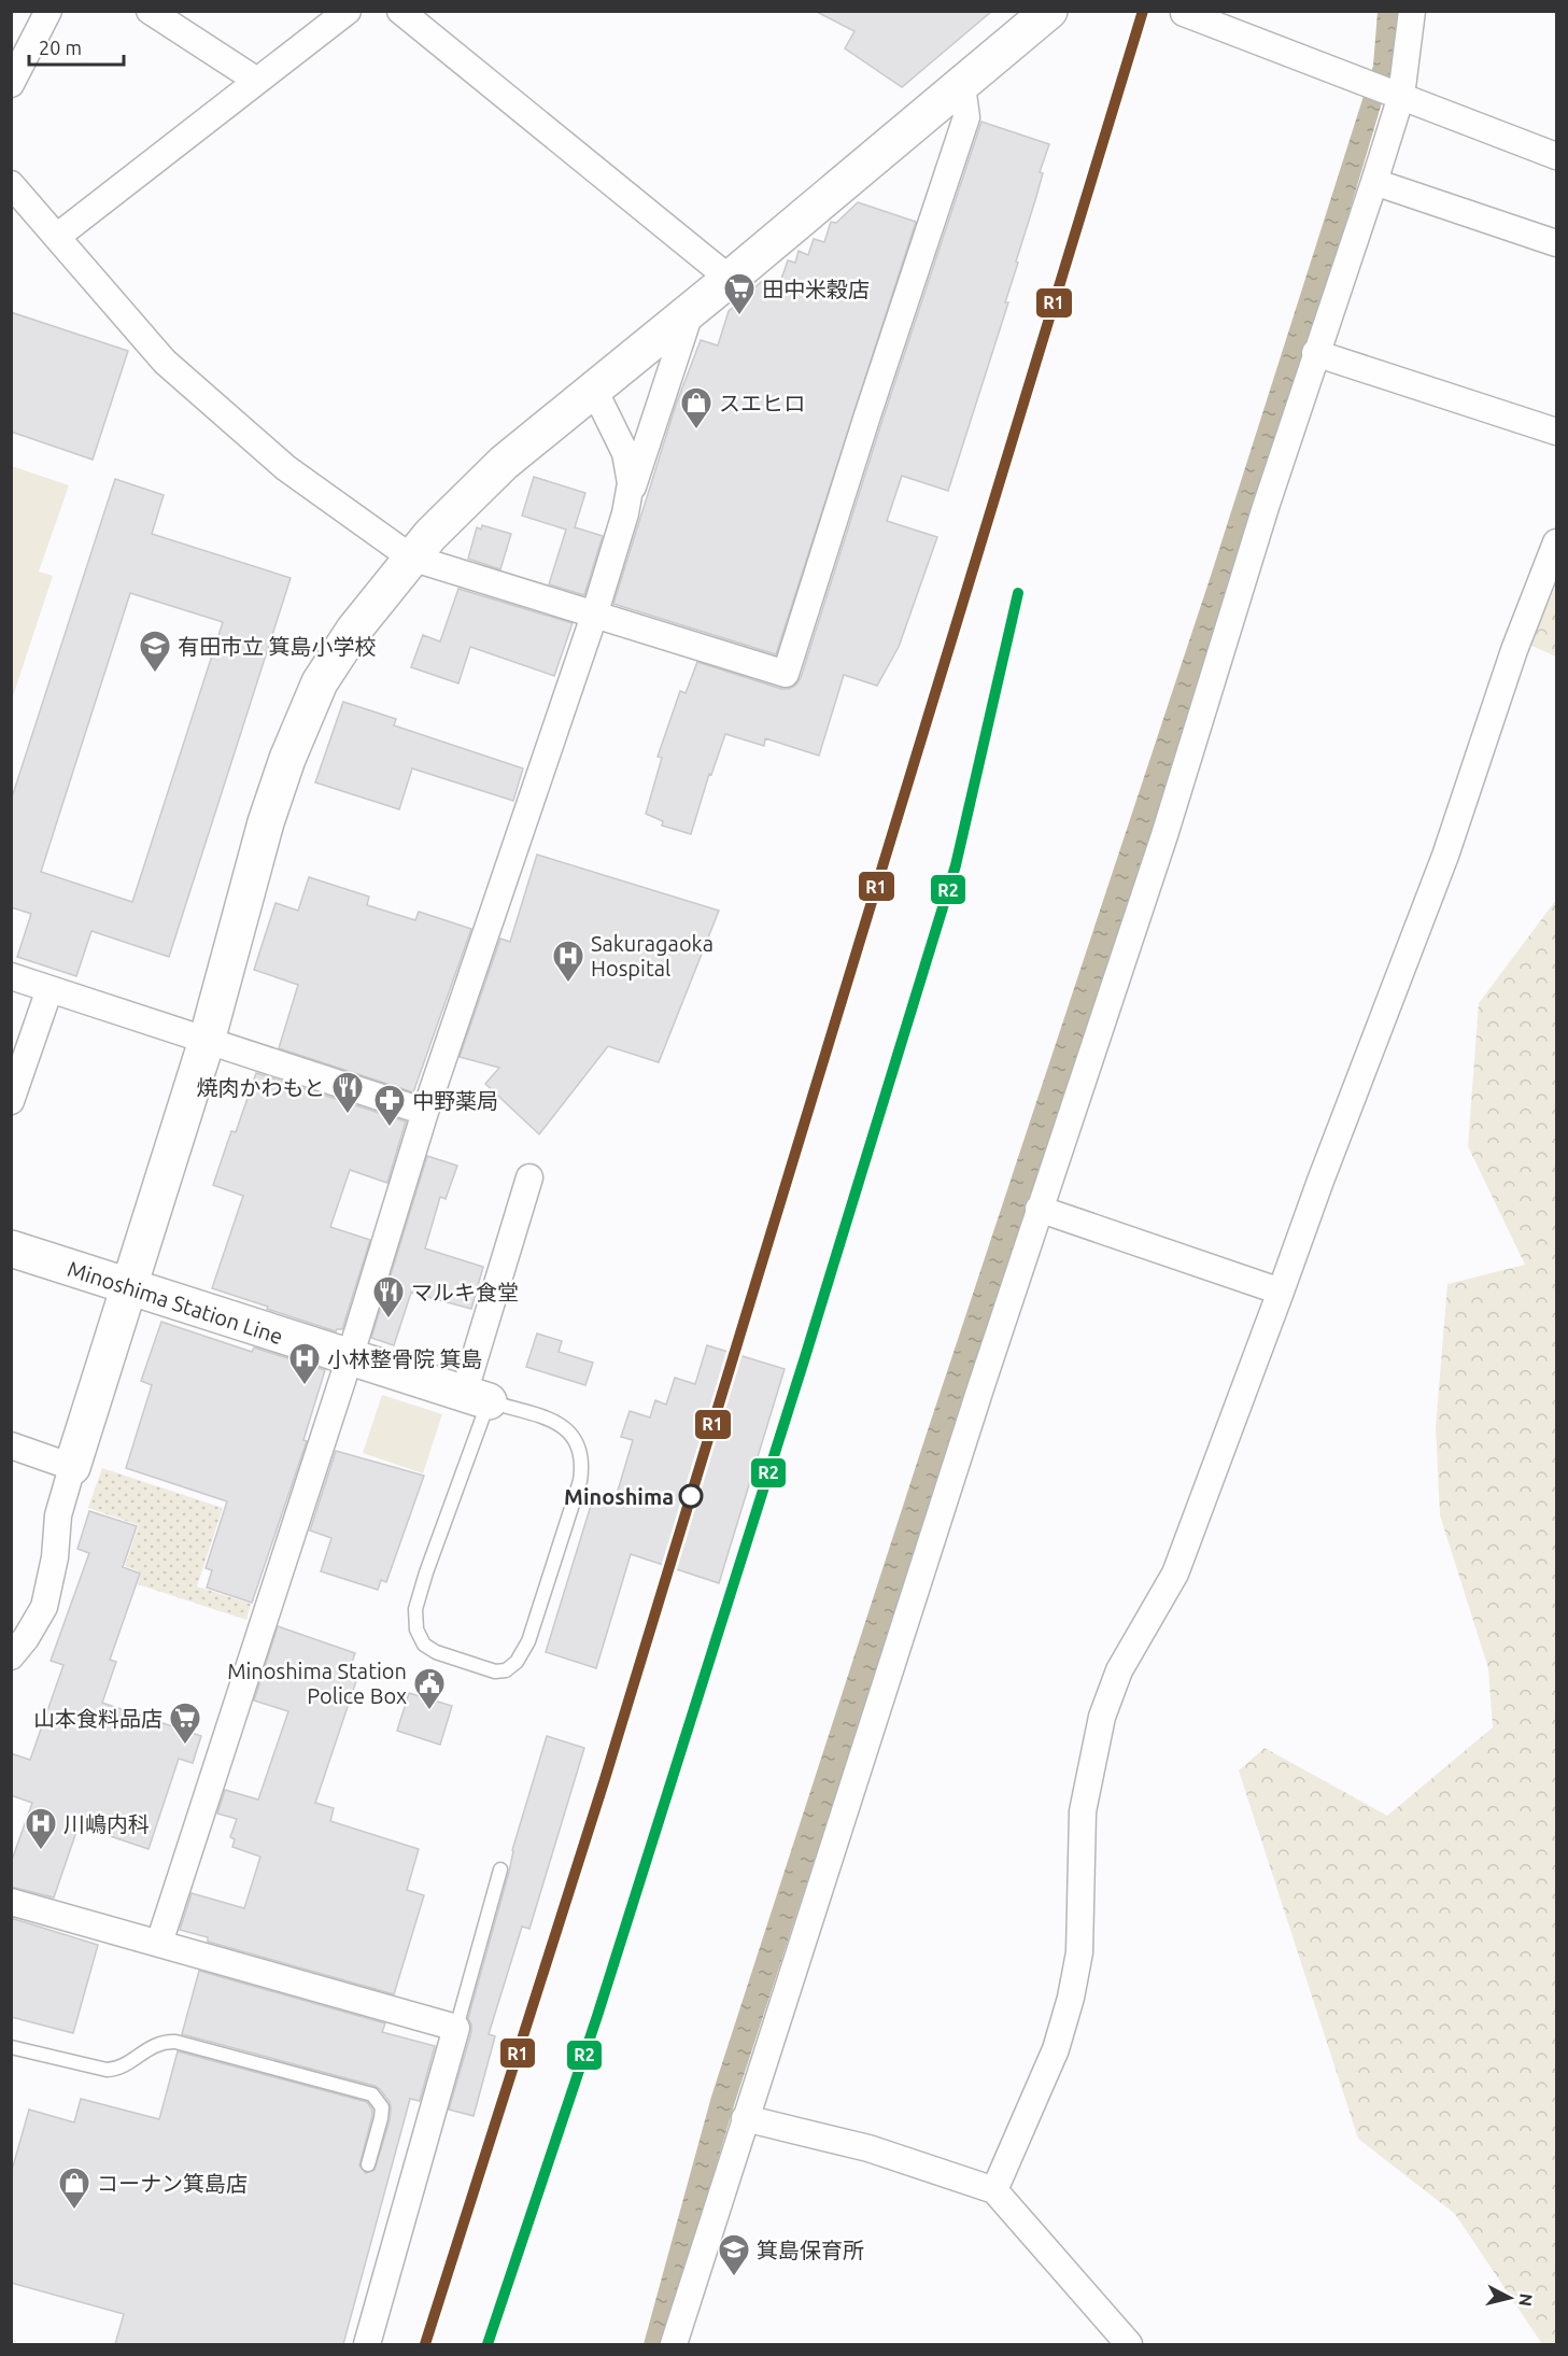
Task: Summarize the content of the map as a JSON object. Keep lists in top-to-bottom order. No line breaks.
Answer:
{"streets":{"street":["Minoshima Station Line"]},"places":{"supermarket":["田中米穀店","山本食料品店"],"shop":["スエヒロ","コーナン箕島店"],"school or university":["有田市立 箕島小学校","箕島保育所"],"hospital":["Sakuragaoka Hospital","小林整骨院 箕島","川嶋内科"],"restaurant":["焼肉かわもと","マルキ食堂"],"pharmacy":["中野薬局"],"other":["Minoshima"],"public building":["Minoshima Station Police Box"]},"lines":["transit line R1","transit line R2"],"scale_bar":"20 m","north":"right"}
